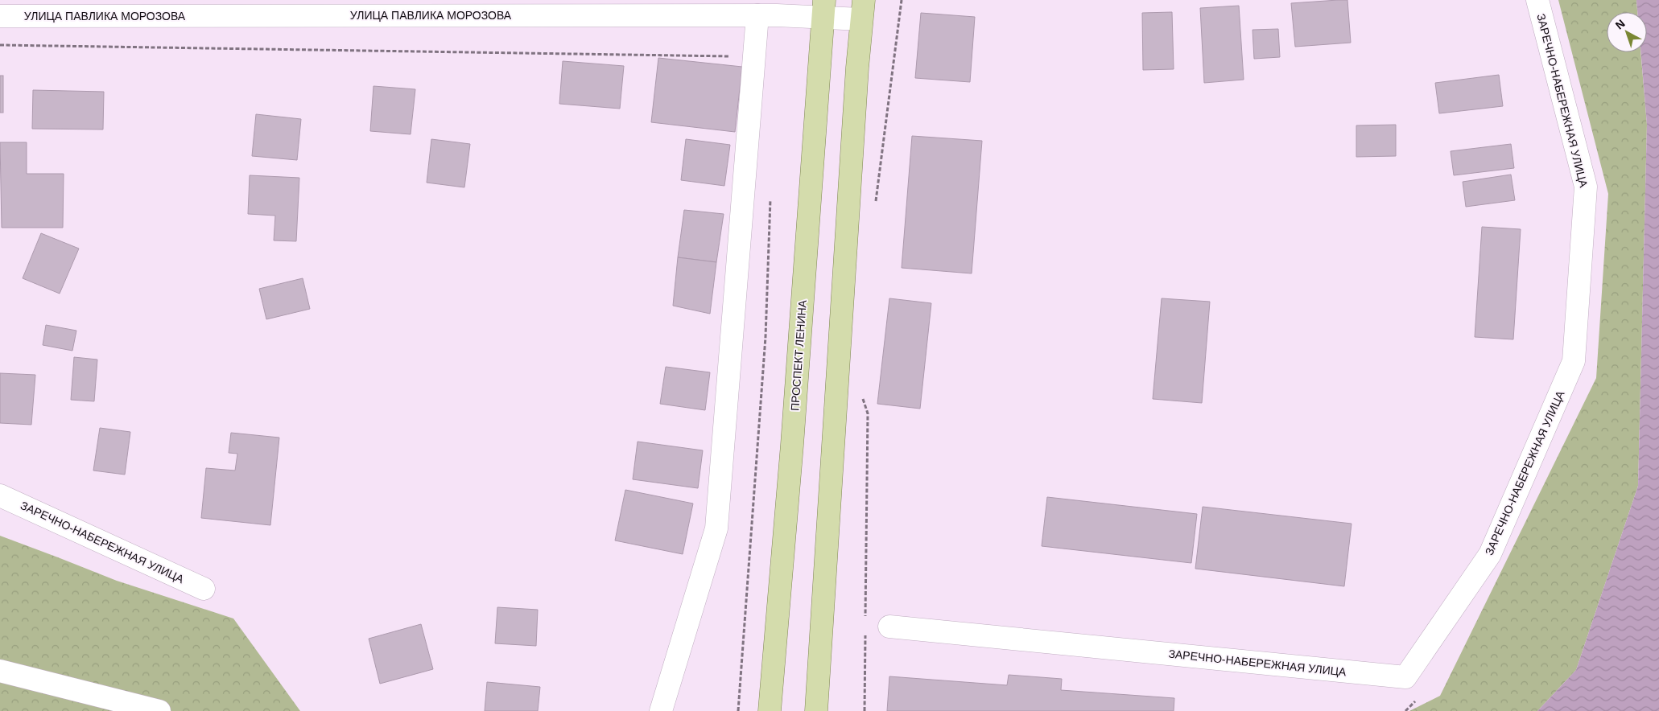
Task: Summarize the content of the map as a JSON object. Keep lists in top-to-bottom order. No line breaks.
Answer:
{"streets":{"main road":["ПРОСПЕКТ ЛЕНИНА"],"street":["УЛИЦА ПАВЛИКА МОРОЗОВА","ЗАРЕЧНО-НАБЕРЕЖНАЯ УЛИЦА"]},"crossings":[["УЛИЦА ПАВЛИКА МОРОЗОВА","ПРОСПЕКТ ЛЕНИНА"]],"north":"top left"}
